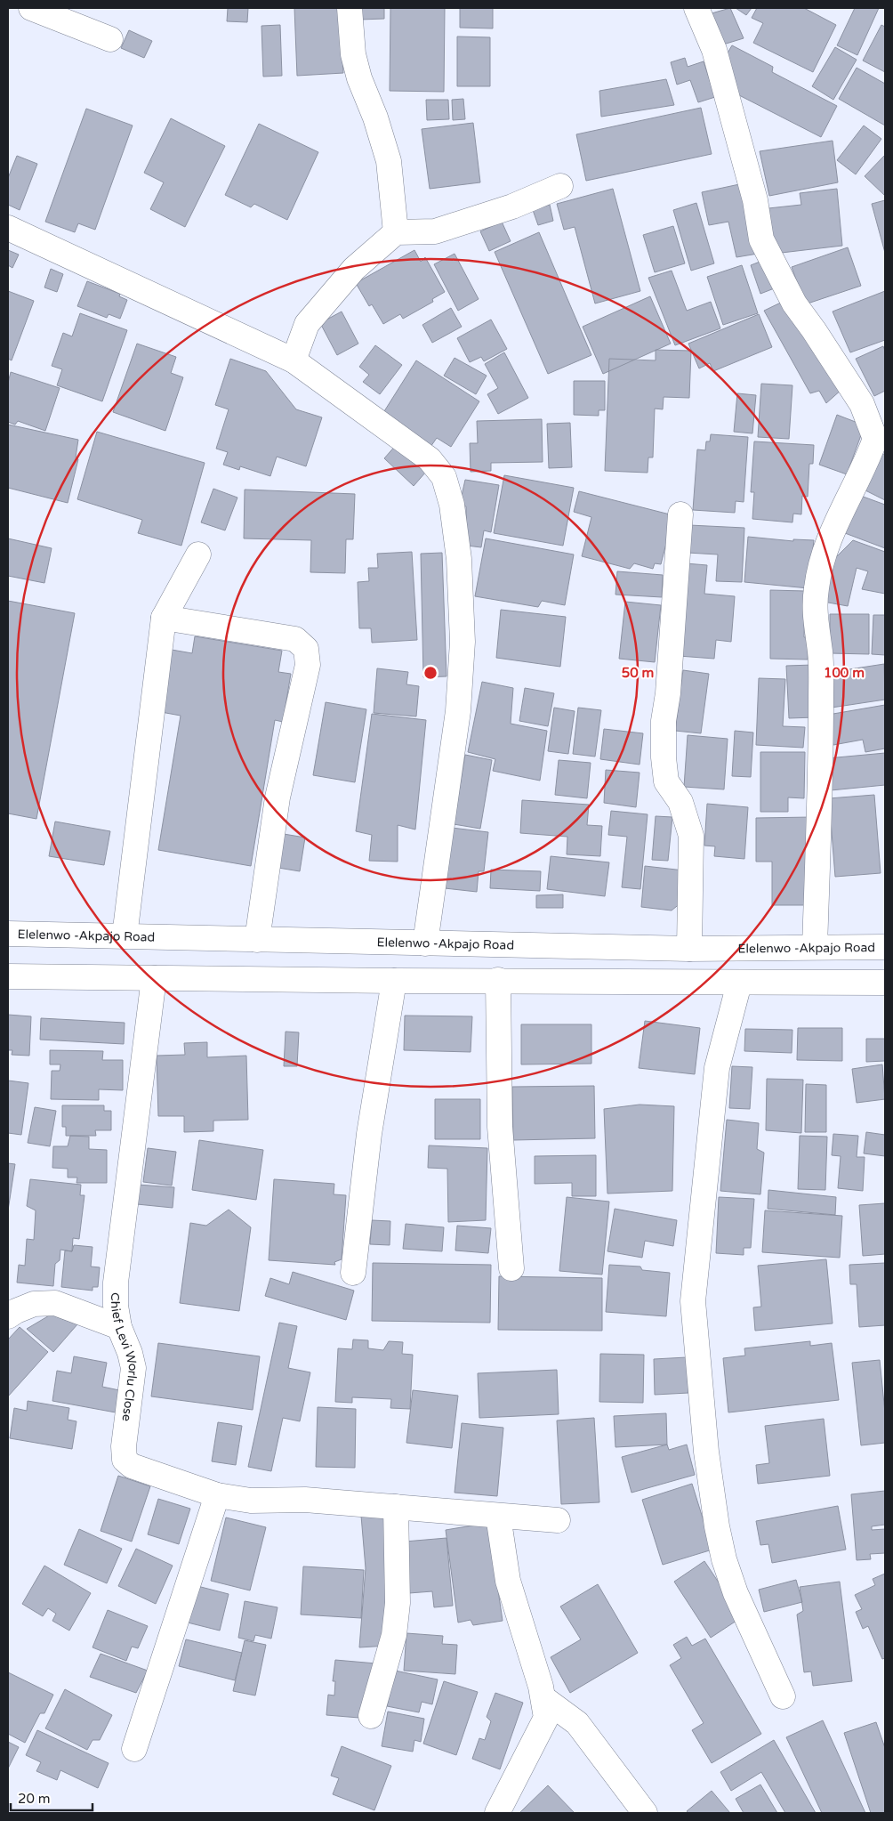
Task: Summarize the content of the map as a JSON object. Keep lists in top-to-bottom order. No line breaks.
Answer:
{"streets":{"street":["Elelenwo -Akpajo Road","Chief Levi Worlu Close"]},"scale_bar":"20 m","rings":["50 m","100 m"]}
